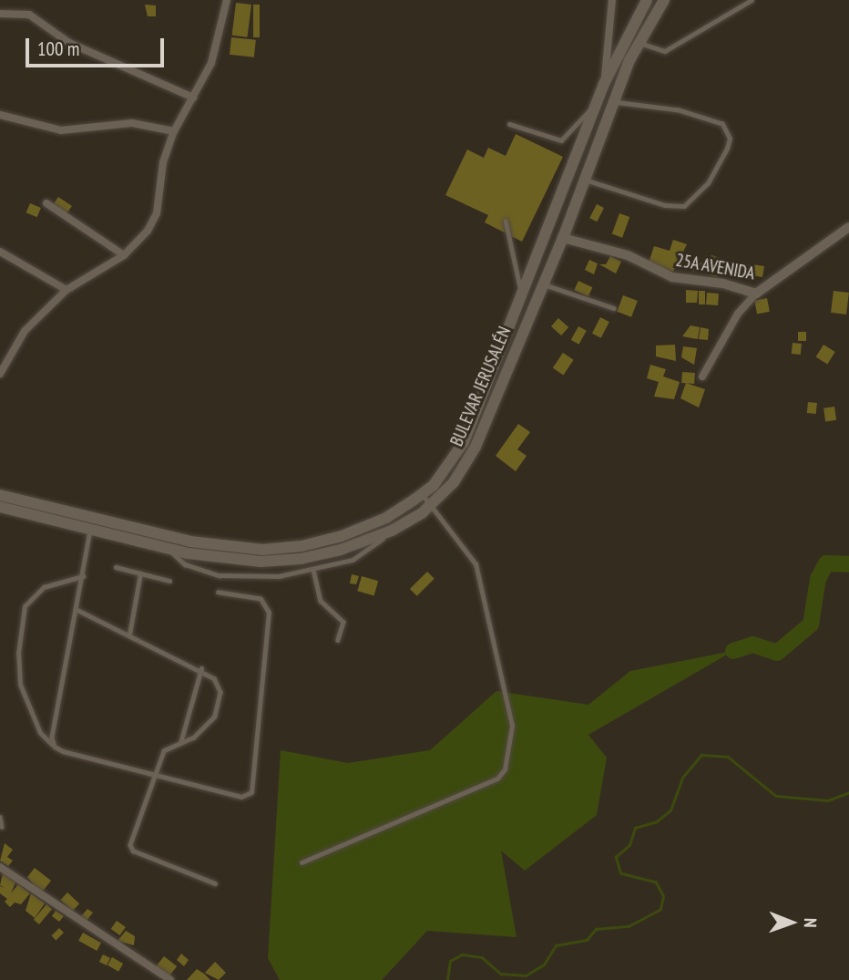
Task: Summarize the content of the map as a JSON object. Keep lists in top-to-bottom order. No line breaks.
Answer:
{"streets":{"main road":["BULEVAR JERUSALÉN"],"street":["25A AVENIDA"]},"crossings":[["25A AVENIDA","BULEVAR JERUSALÉN"]],"scale_bar":"100 m","north":"right"}
